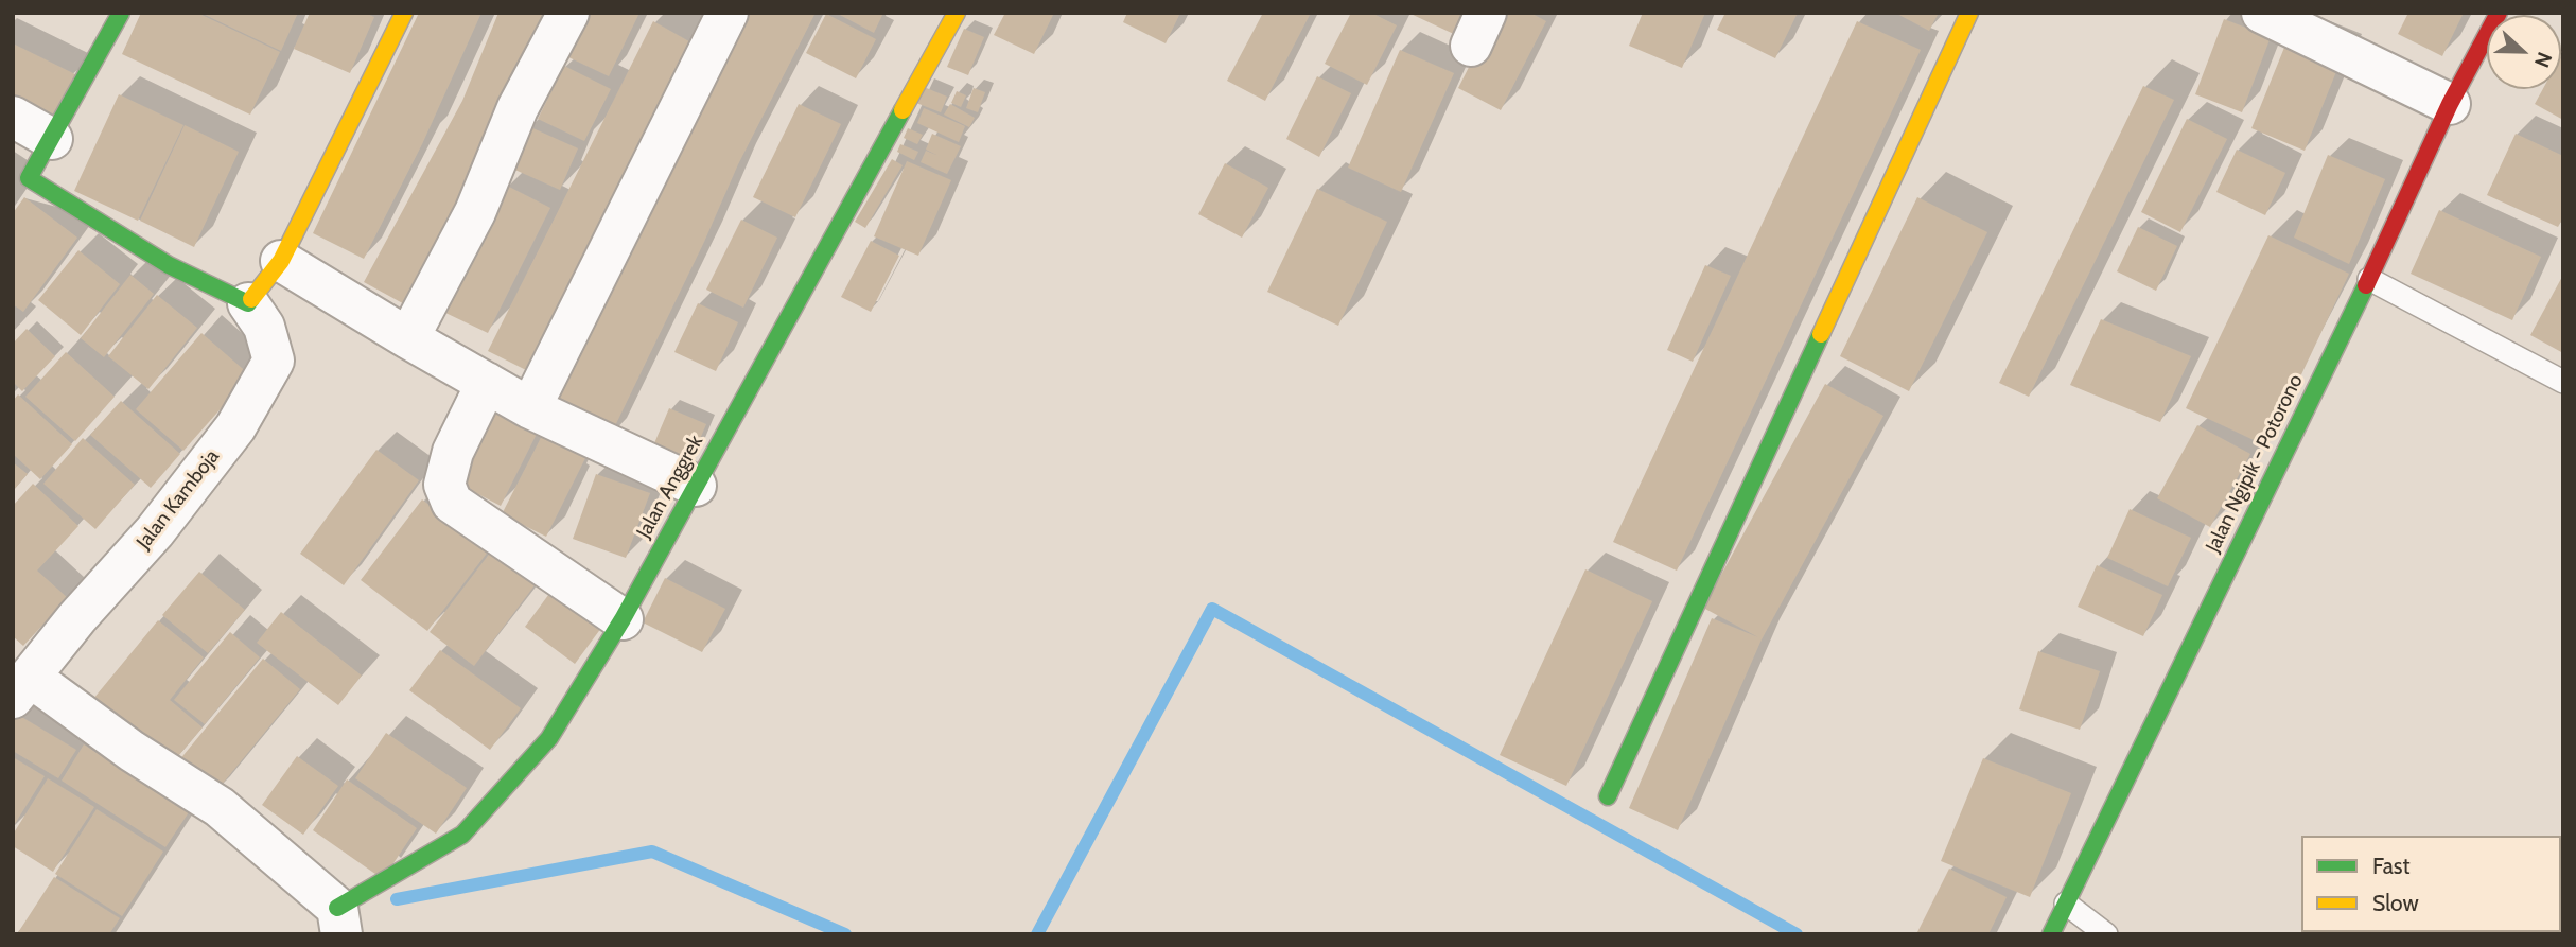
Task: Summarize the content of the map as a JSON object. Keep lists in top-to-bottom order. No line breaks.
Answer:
{"streets":{"street":["Jalan Ngipik - Potorono","Jalan Anggrek","Jalan Kamboja"]},"legend":["Fast","Slow"],"north":"right"}
